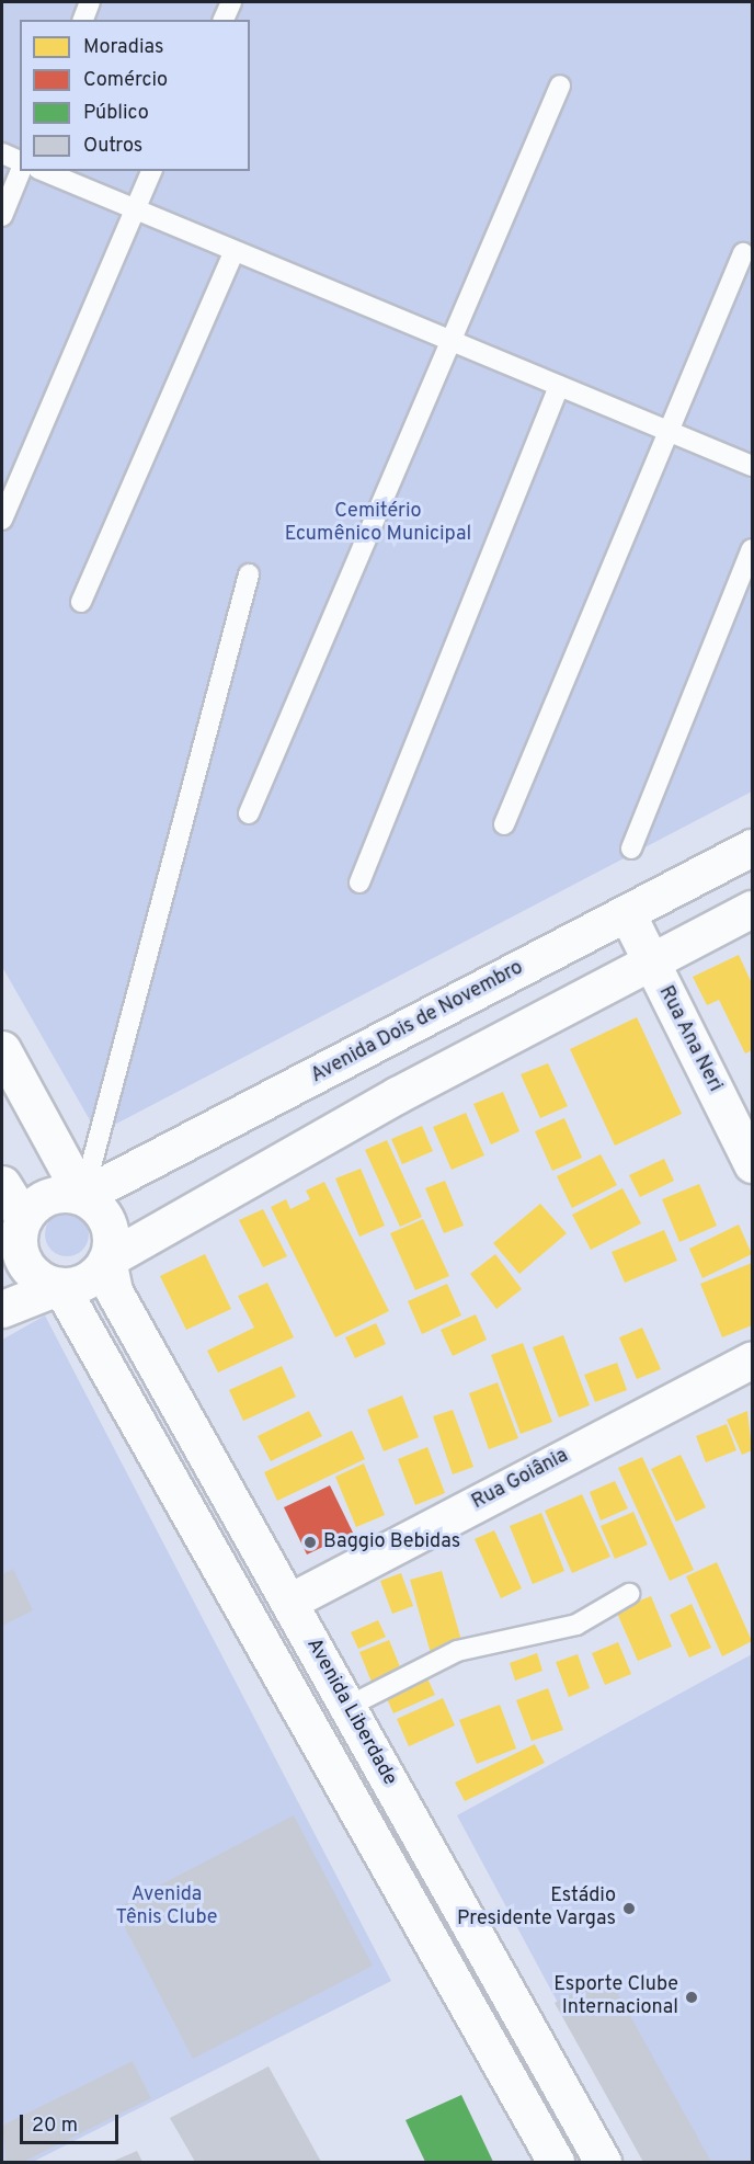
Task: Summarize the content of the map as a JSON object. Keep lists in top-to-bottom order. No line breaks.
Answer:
{"streets":{"street":["Avenida Dois de Novembro","Rua Ana Neri","Rua Goiânia","Avenida Liberdade"]},"crossings":[["Avenida Dois de Novembro","Rua Ana Neri"],["Avenida Dois de Novembro","Avenida Liberdade"],["Rua Goiânia","Avenida Liberdade"]],"parks":["Cemitério Ecumênico Municipal","Avenida Tênis Clube"],"places":["Baggio Bebidas","Estádio Presidente Vargas","Esporte Clube Internacional"],"legend":["Moradias","Comércio","Público","Outros"],"scale_bar":"20 m"}
